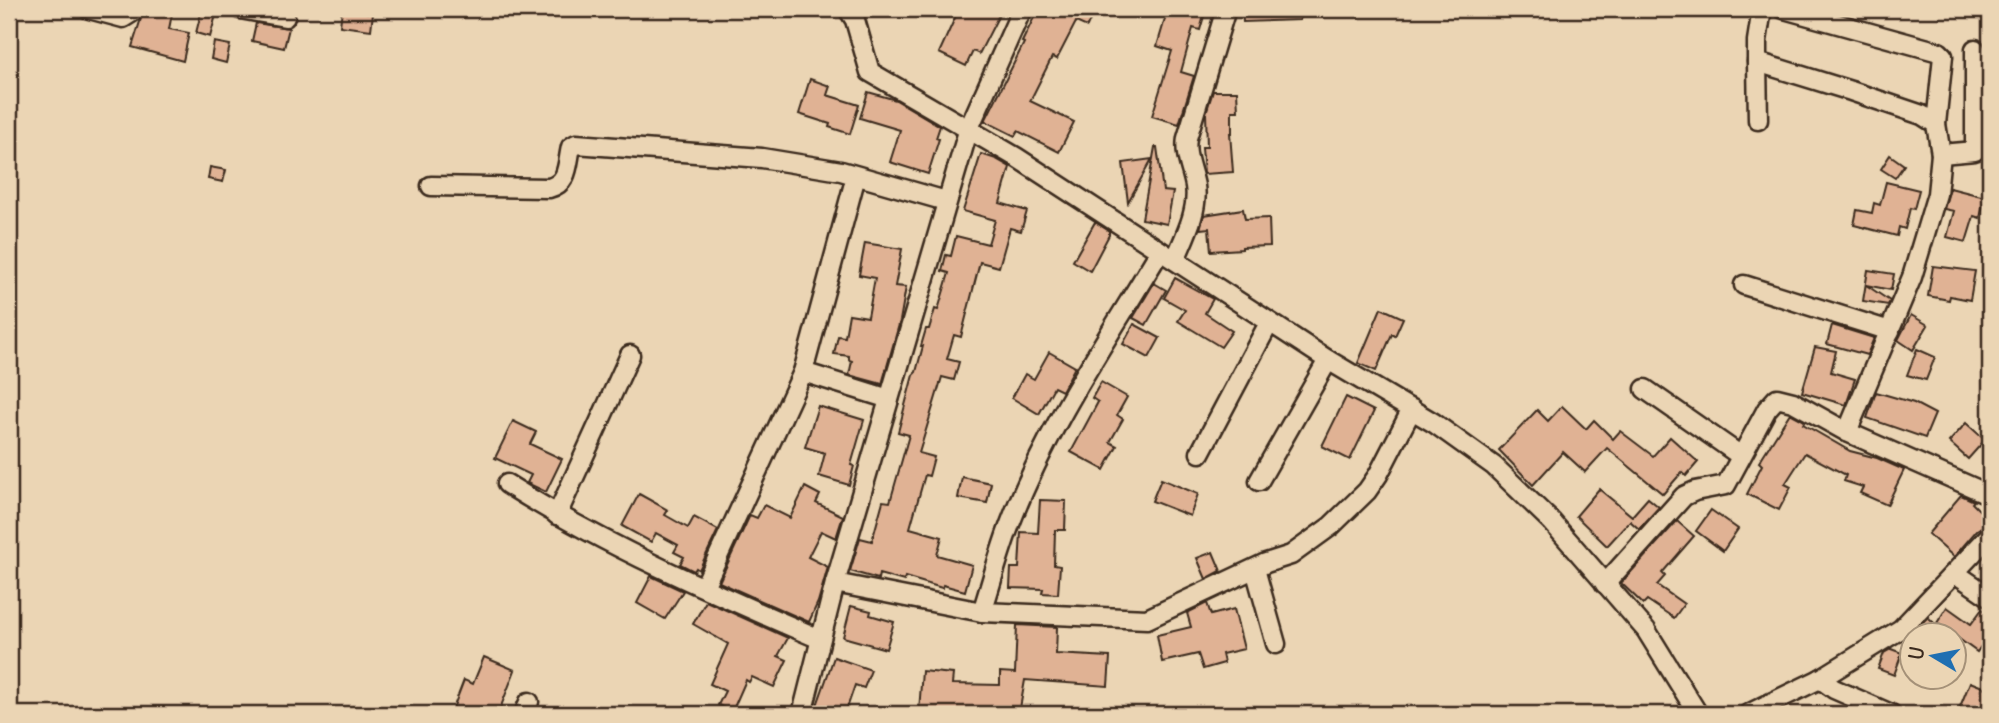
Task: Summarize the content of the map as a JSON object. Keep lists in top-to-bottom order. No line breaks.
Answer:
{"north":"left"}
